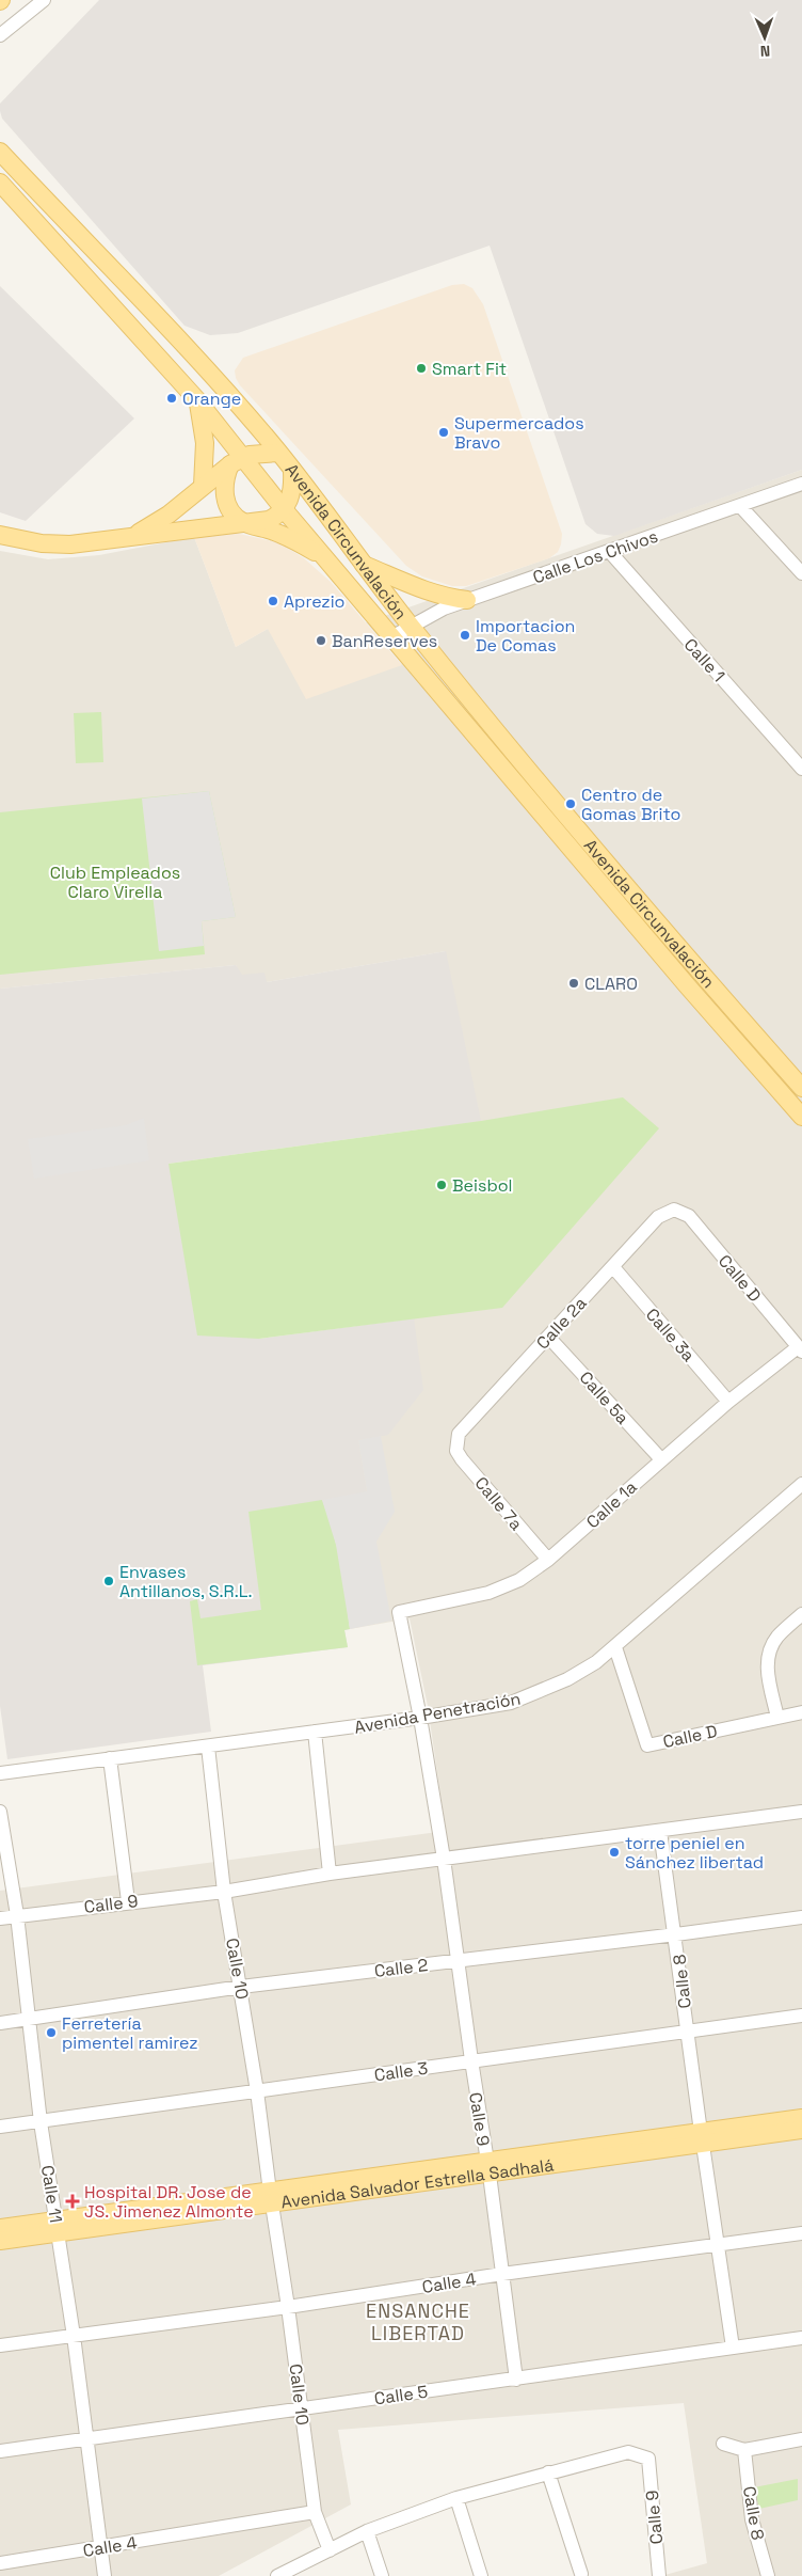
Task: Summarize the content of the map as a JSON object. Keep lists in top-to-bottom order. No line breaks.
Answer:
{"streets":{"main road":["Avenida Circunvalación","Avenida Salvador Estrella Sadhalá"],"street":["Calle Los Chivos","Calle 1","Calle D","Calle 2a","Calle 3a","Calle 5a","Calle 7a","Calle 1a","Avenida Penetración","Calle 9","Calle 2","Calle 10","Calle 8","Calle 3","Calle 11","Calle 4","Calle 5"]},"crossings":[["Avenida Circunvalación","Calle Los Chivos"],["Calle Los Chivos","Calle 1"],["Calle D","Calle 2a"],["Calle D","Calle 1a"],["Calle D","Avenida Penetración"],["Calle 2a","Calle 3a"],["Calle 2a","Calle 5a"],["Calle 2a","Calle 7a"],["Calle 3a","Calle 1a"],["Calle 5a","Calle 1a"],["Calle 7a","Calle 1a"],["Calle 1a","Calle 9"],["Avenida Penetración","Calle 9"],["Avenida Penetración","Calle 10"],["Calle 9","Calle 2"],["Calle 9","Calle 10"],["Calle 9","Calle 8"],["Calle 9","Calle 3"],["Calle 9","Avenida Salvador Estrella Sadhalá"],["Calle 9","Calle 11"],["Calle 9","Calle 4"],["Calle 9","Calle 5"],["Calle 2","Calle 10"],["Calle 2","Calle 8"],["Calle 2","Calle 11"],["Calle 10","Calle 3"],["Calle 10","Avenida Salvador Estrella Sadhalá"],["Calle 10","Calle 4"],["Calle 10","Calle 5"],["Calle 8","Calle 3"],["Calle 8","Avenida Salvador Estrella Sadhalá"],["Calle 8","Calle 4"],["Calle 8","Calle 5"],["Calle 3","Calle 11"],["Avenida Salvador Estrella Sadhalá","Calle 11"],["Calle 11","Calle 4"],["Calle 11","Calle 5"]],"districts":["ENSANCHE LIBERTAD"],"parks":["Club Empleados Claro Virella"],"places":{"other":["Smart Fit","Orange","Supermercados Bravo","Aprezio","Importacion De Comas","BanReserves","Centro de Gomas Brito","CLARO","Beisbol","Envases Antillanos, S.R.L.","torre peniel en Sánchez libertad","Ferretería pimentel ramirez"],"health":["Hospital DR. Jose de JS. Jimenez Almonte"]},"north":"bottom"}
